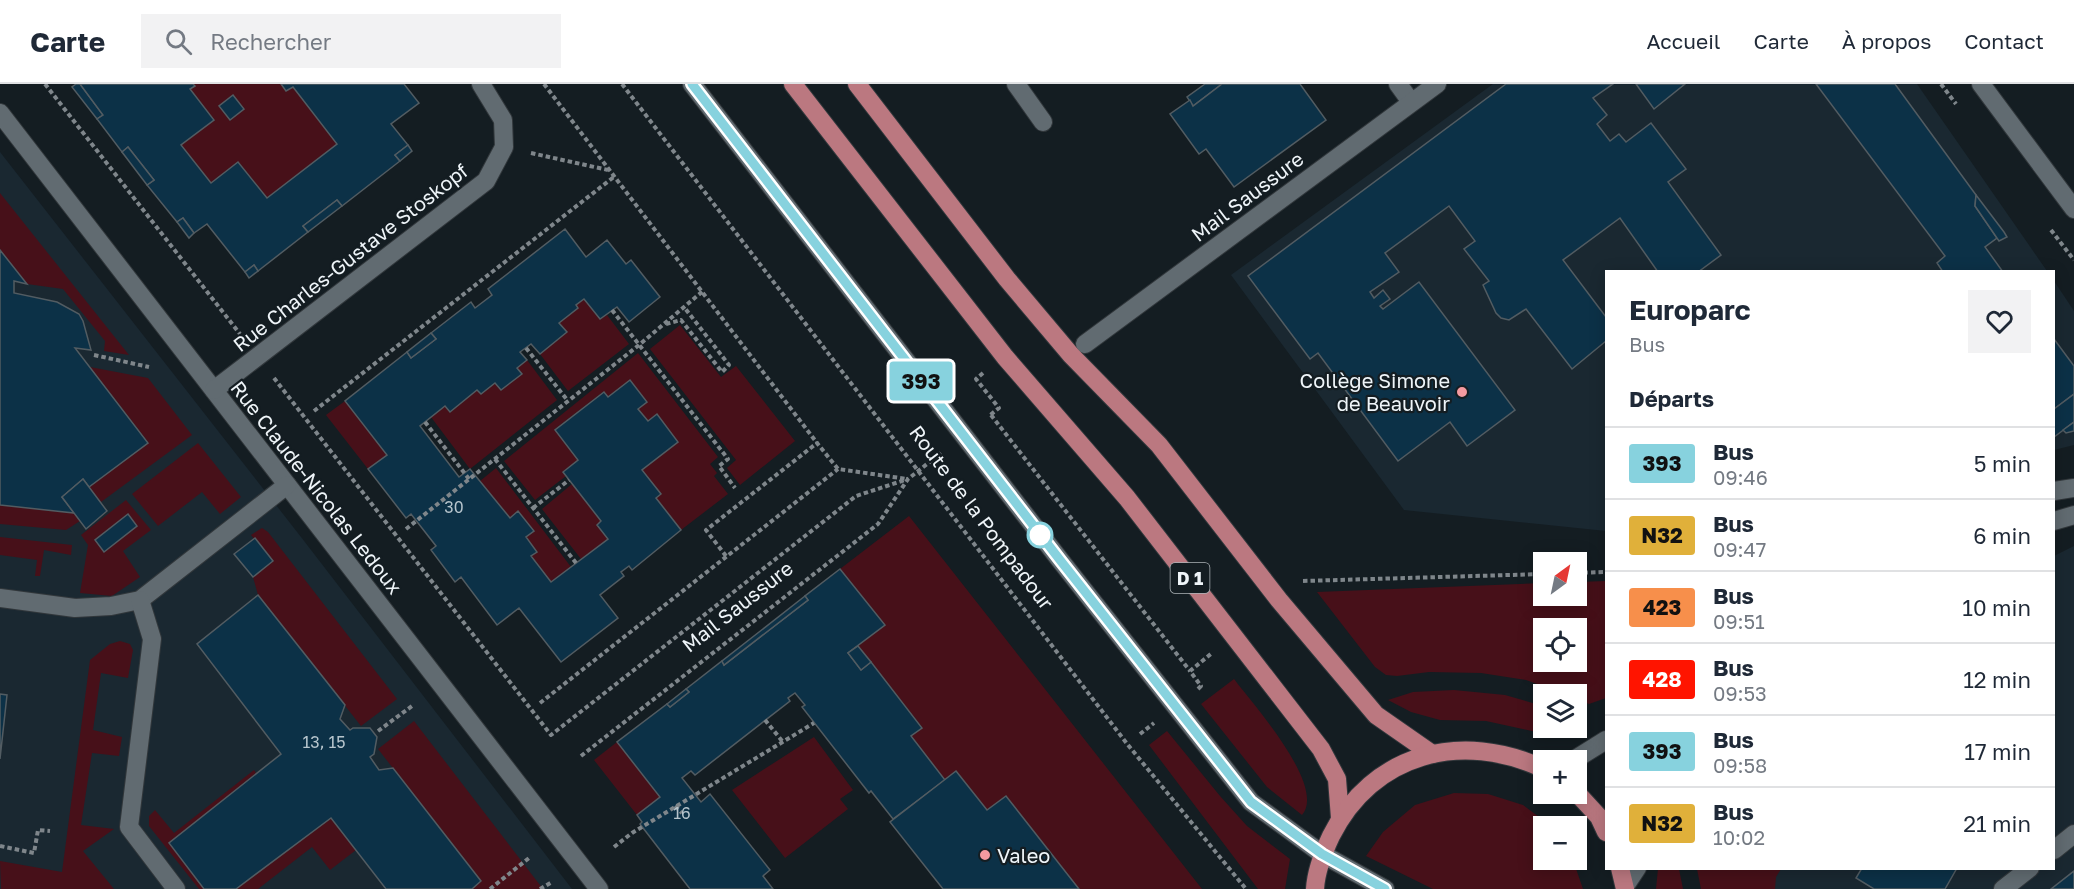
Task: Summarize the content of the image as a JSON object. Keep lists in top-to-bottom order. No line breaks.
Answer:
{"streets":{"main road":["D 1"],"street":["Mail Saussure","Rue Charles-Gustave Stoskopf","Rue Claude-Nicolas Ledoux","Route de la Pompadour"]},"crossings":[["Mail Saussure","Route de la Pompadour"],["Rue Charles-Gustave Stoskopf","Rue Claude-Nicolas Ledoux"]],"places":["Collège Simone de Beauvoir","Valeo"],"lines":["bus line 393"],"house_numbers":["30","13, 15","16"],"north":"top right","page":{"header":"Carte","search":"Rechercher","nav":["Accueil","Carte","À propos","Contact"],"on_map":"393","heading":[["Europarc","Bus"],"Départs"],"list":[{"mark":"393","name":"Bus","note":"09:46","value":"5 min"},{"mark":"N32","name":"Bus","note":"09:47","value":"6 min"},{"mark":"423","name":"Bus","note":"09:51","value":"10 min"},{"mark":"428","name":"Bus","note":"09:53","value":"12 min"},{"mark":"393","name":"Bus","note":"09:58","value":"17 min"},{"mark":"N32","name":"Bus","note":"10:02","value":"21 min"}],"map_buttons":["+","−"]}}
